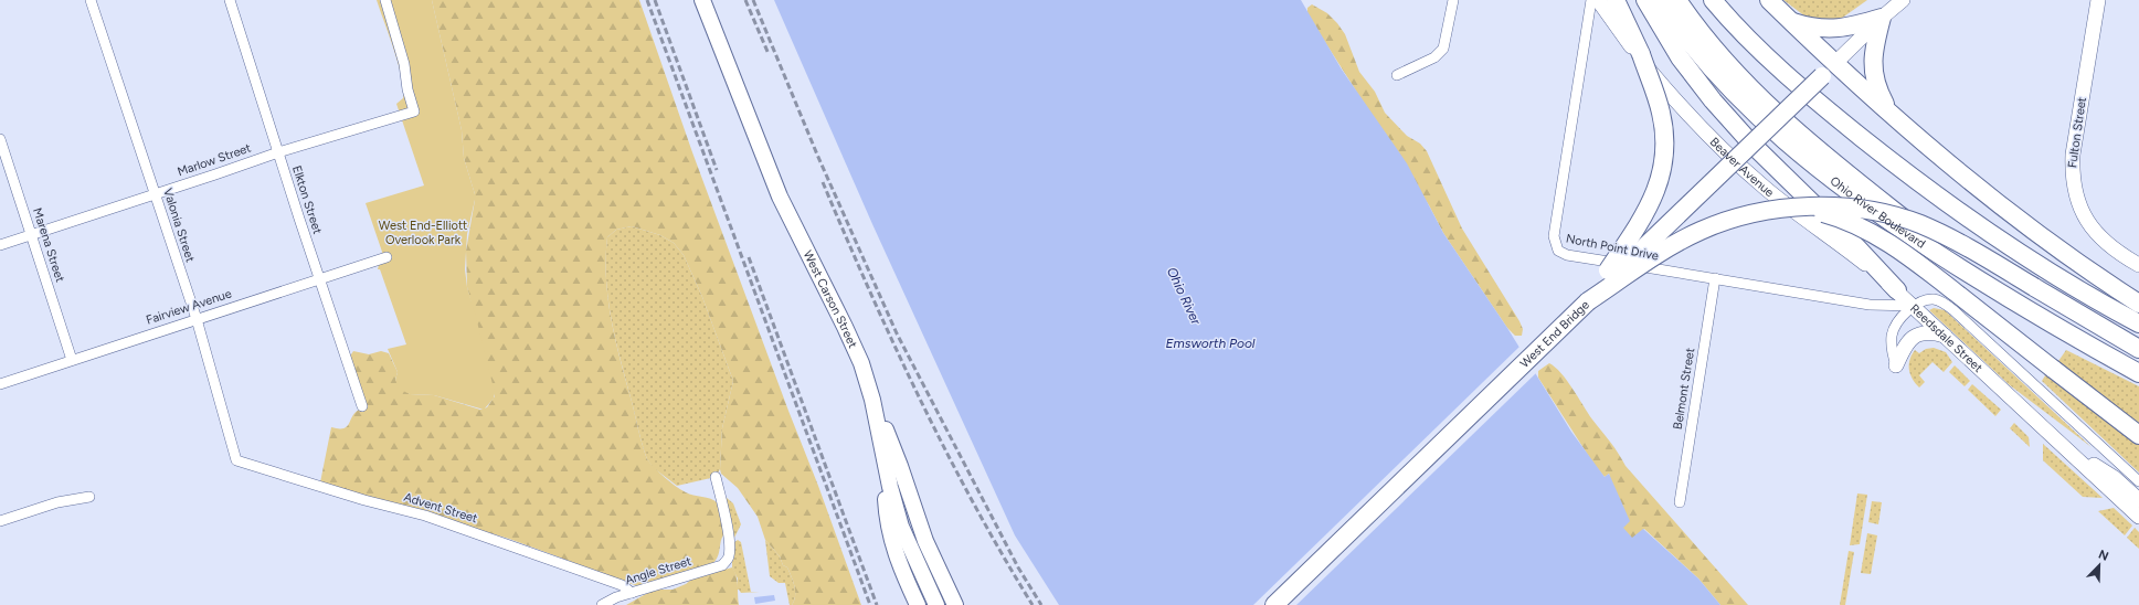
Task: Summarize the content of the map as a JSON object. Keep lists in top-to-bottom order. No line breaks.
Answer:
{"streets":{"highway":["Ohio River Boulevard","West End Bridge"],"main road":["Fulton Street","Beaver Avenue","West Carson Street","Reedsdale Street"],"street":["Marlow Street","Elkton Street","Valonia Street","Marena Street","North Point Drive","Fairview Avenue","Belmont Street","Advent Street","Angle Street"]},"crossings":[["Marlow Street","Elkton Street"],["Marlow Street","Valonia Street"],["Marlow Street","Marena Street"],["Beaver Avenue","North Point Drive"],["Beaver Avenue","Reedsdale Street"],["Elkton Street","Fairview Avenue"],["Valonia Street","Fairview Avenue"],["Valonia Street","Advent Street"],["Marena Street","Fairview Avenue"],["North Point Drive","Reedsdale Street"],["North Point Drive","Belmont Street"],["Advent Street","Angle Street"]],"water":["Ohio River","Emsworth Pool"],"parks":["West End-Elliott Overlook Park"],"north":"top right"}
